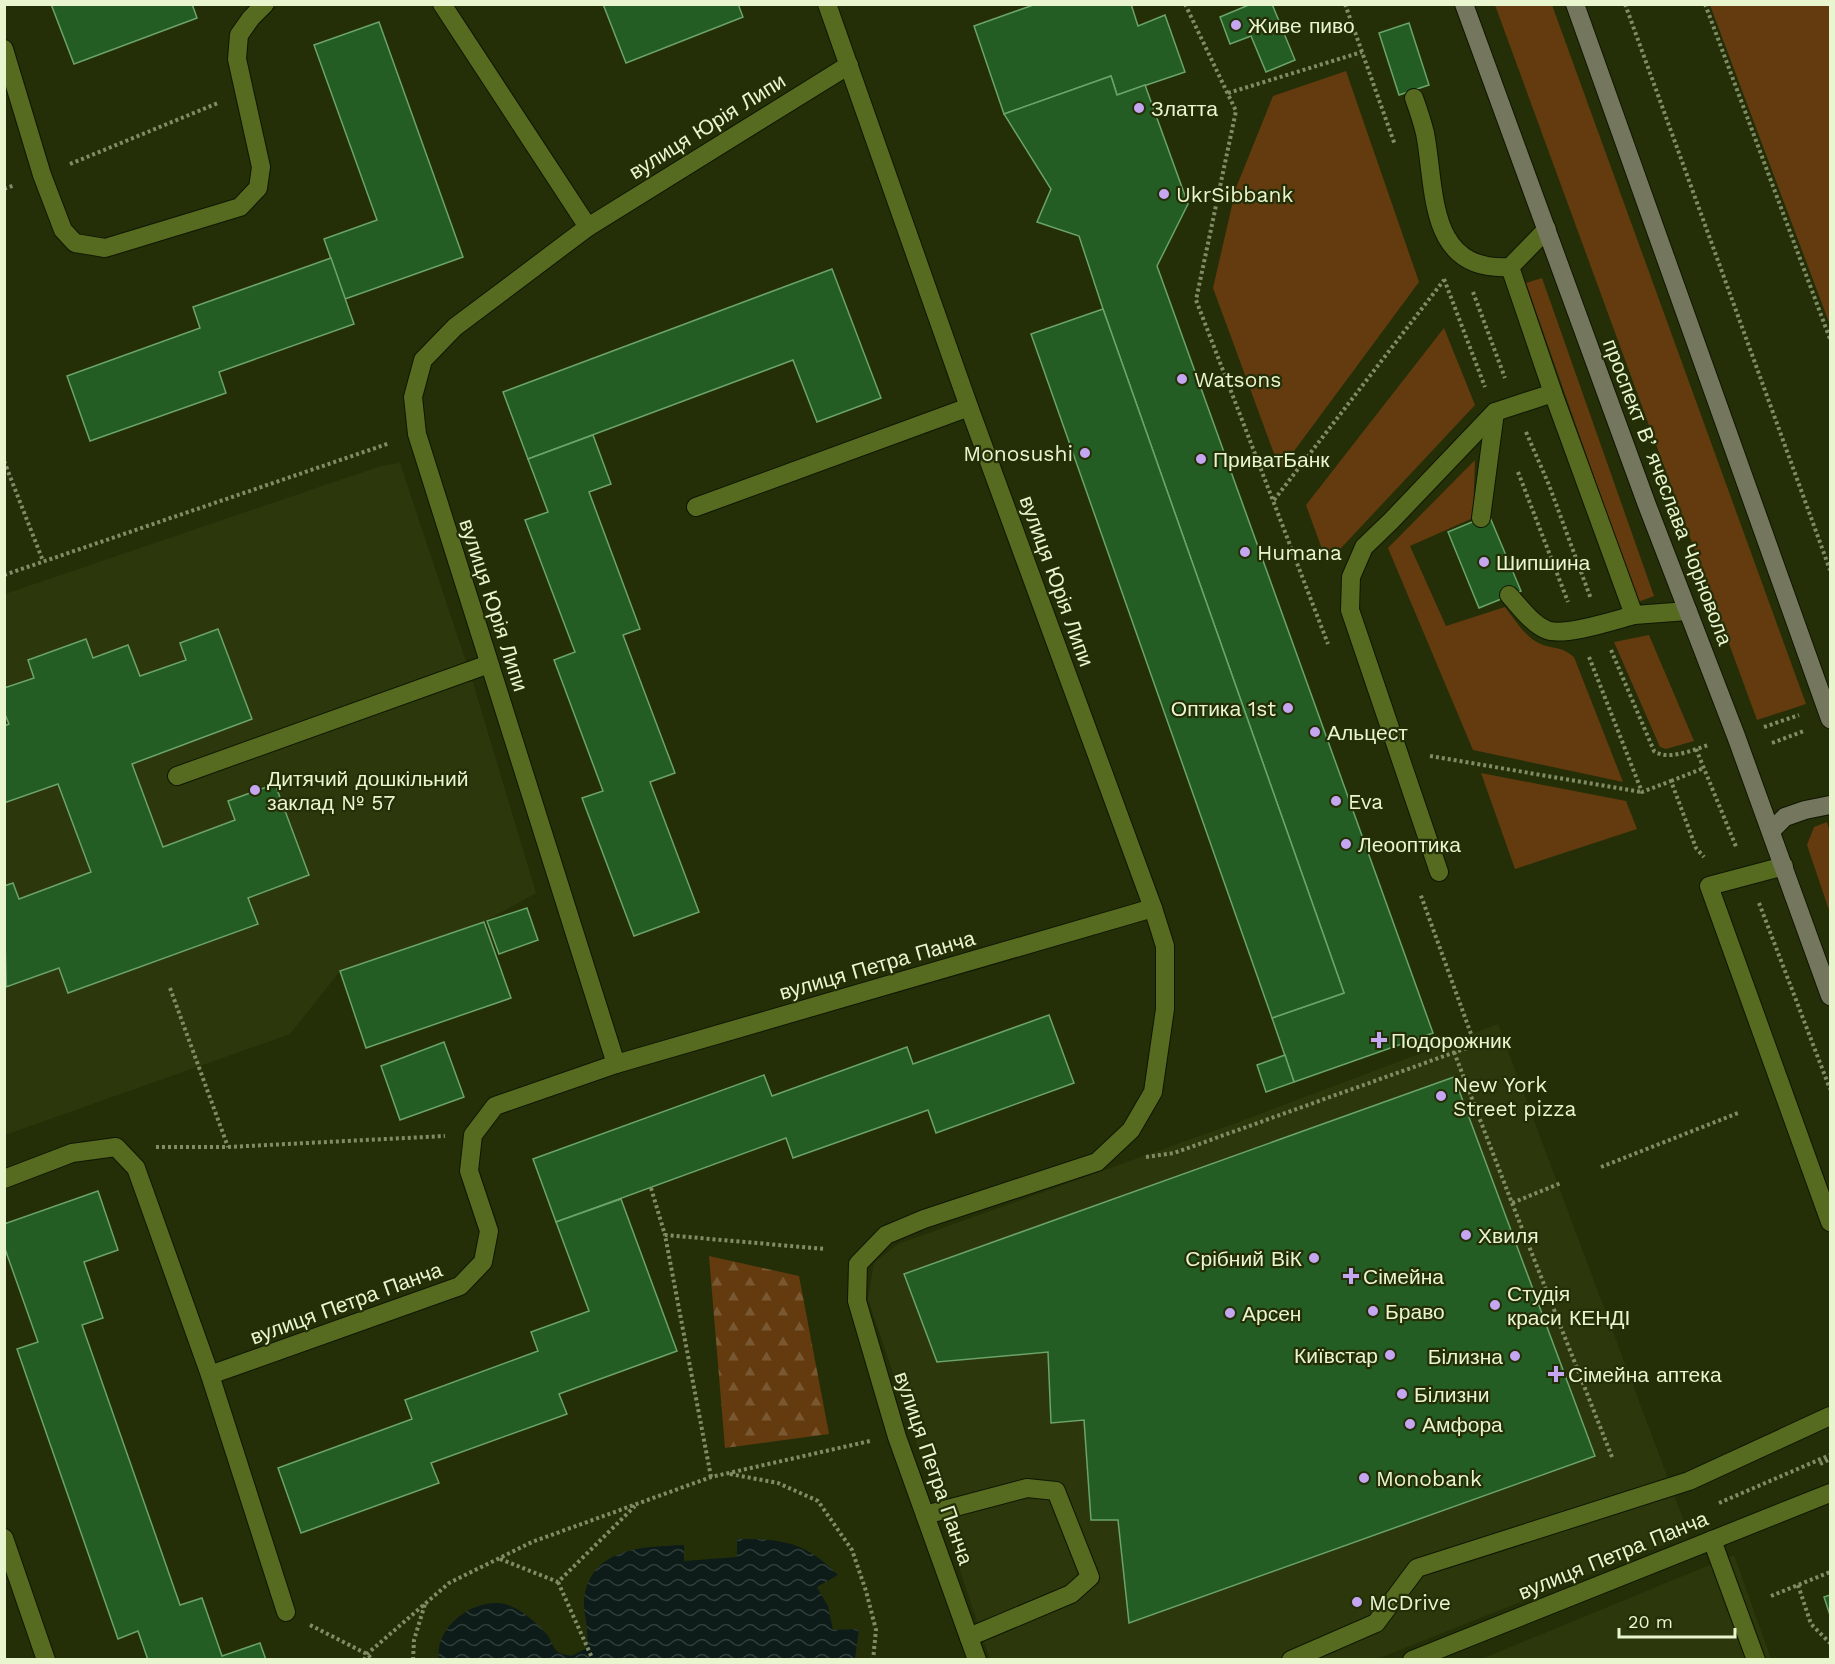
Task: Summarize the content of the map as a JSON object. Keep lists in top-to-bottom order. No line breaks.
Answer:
{"streets":{"main road":["проспект Вʼячеслава Чорновола"],"street":["вулиця Юрія Липи","вулиця Петра Панча"]},"crossings":[["вулиця Юрія Липи","вулиця Петра Панча"]],"places":{"other":["Живе пиво","Златта","UkrSibbank","Watsons","Monosushi","ПриватБанк","Humana","Шипшина","Оптика 1st","Альцест","Дитячий дошкільний заклад № 57","Eva","Леооптика","New York Street pizza","Хвиля","Срібний ВіК","Студія краси КЕНДІ","Браво","Арсен","Київстар","Білизна","Білизни","Амфора","Monobank","McDrive"],"health":["Подорожник","Сімейна","Сімейна аптека"]},"scale_bar":"20 m"}
